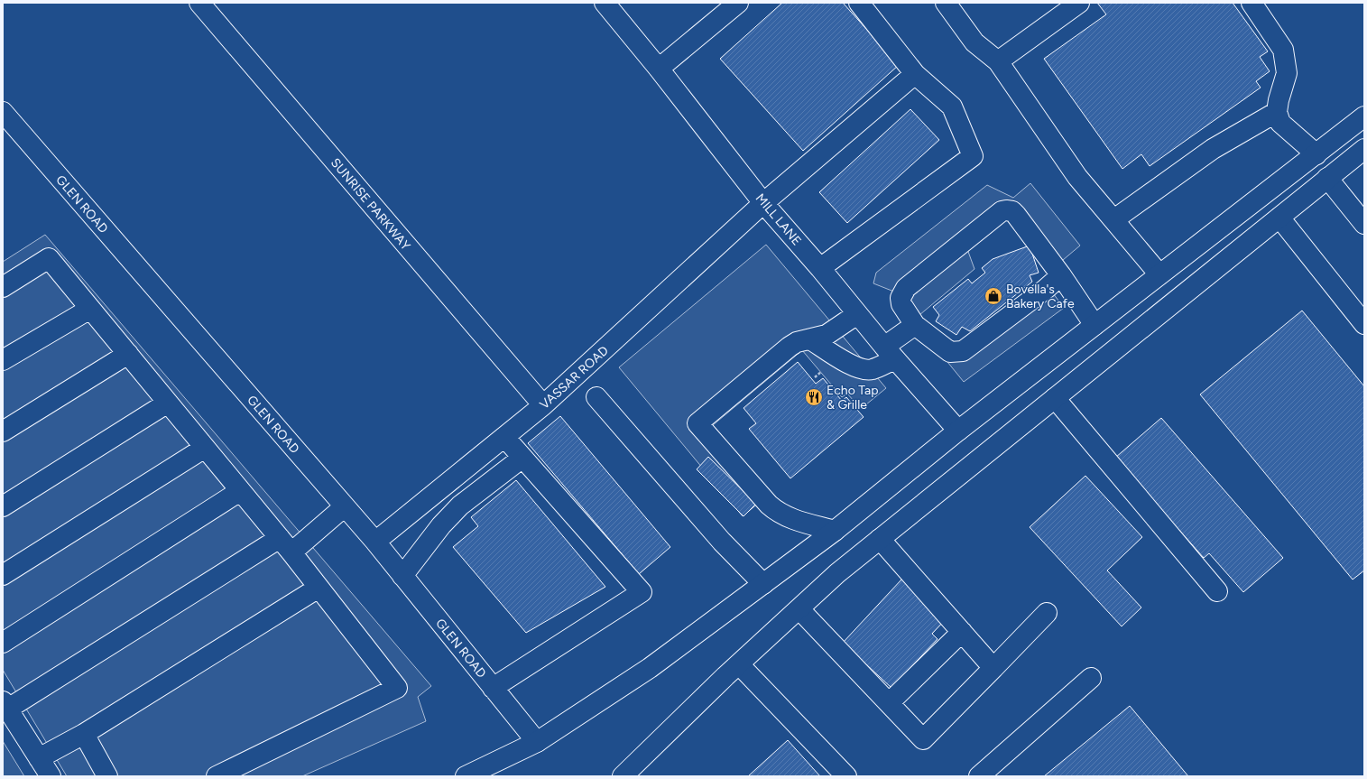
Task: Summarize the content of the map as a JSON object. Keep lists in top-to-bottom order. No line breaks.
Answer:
{"streets":{"main road":["GLEN ROAD","SUNRISE PARKWAY","MILL LANE","VASSAR ROAD"]},"crossings":[["GLEN ROAD","VASSAR ROAD"],["SUNRISE PARKWAY","VASSAR ROAD"],["MILL LANE","VASSAR ROAD"]],"places":{"shop":["Bovella's Bakery Cafe"],"restaurant":["Echo Tap & Grille"]}}
